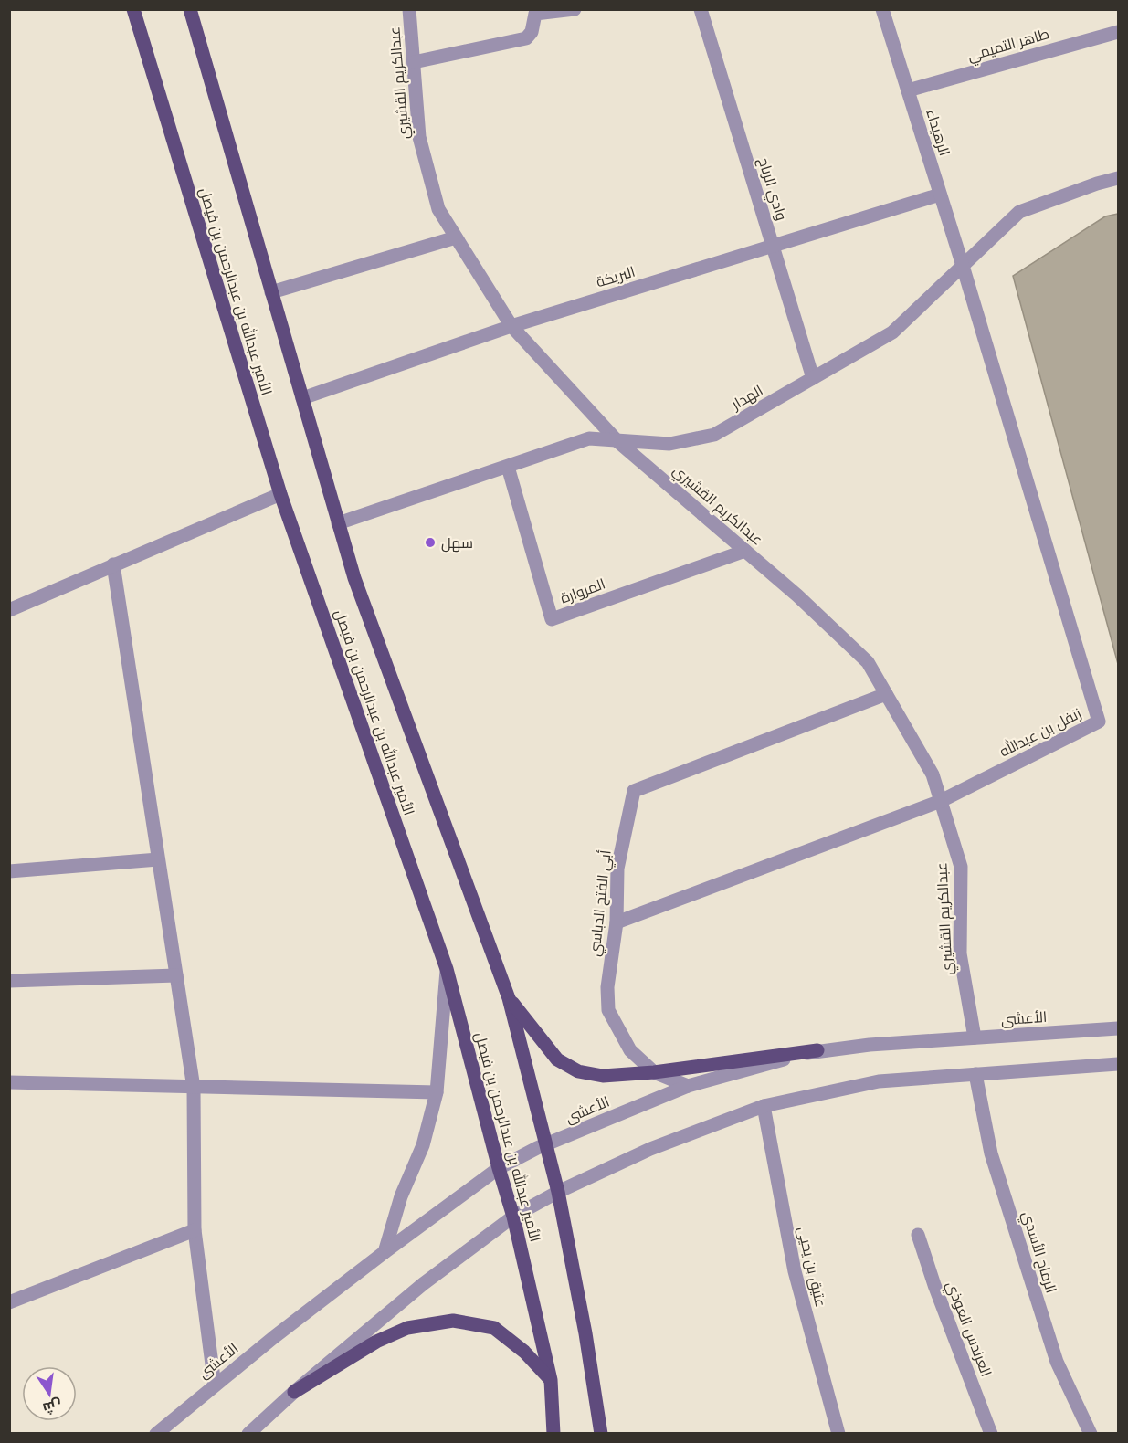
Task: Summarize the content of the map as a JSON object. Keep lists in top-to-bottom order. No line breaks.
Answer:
{"streets":{"main road":["الأمير عبدالله بن عبدالرحمن بن فيصل"],"street":["طاهر التميمي","عبدالكريم القشيري","الرهيداء","وادي الرباح","البريكة","الهدار","المروارة","زنفل بن عبدالله","أبي الفتح الدباسي","الأعشى","الرماح الأسدي","عتيق بن يحيى","العرندس العوذي"]},"crossings":[["طاهر التميمي","الرهيداء"],["عبدالكريم القشيري","البريكة"],["عبدالكريم القشيري","الهدار"],["عبدالكريم القشيري","المروارة"],["عبدالكريم القشيري","زنفل بن عبدالله"],["عبدالكريم القشيري","أبي الفتح الدباسي"],["عبدالكريم القشيري","الأعشى"],["الرهيداء","البريكة"],["الرهيداء","الهدار"],["الرهيداء","زنفل بن عبدالله"],["وادي الرباح","البريكة"],["وادي الرباح","الهدار"],["البريكة","الأمير عبدالله بن عبدالرحمن بن فيصل"],["الأمير عبدالله بن عبدالرحمن بن فيصل","الهدار"],["الأمير عبدالله بن عبدالرحمن بن فيصل","الأعشى"],["الهدار","المروارة"],["الهدار","زنفل بن عبدالله"],["زنفل بن عبدالله","أبي الفتح الدباسي"],["أبي الفتح الدباسي","الأعشى"]],"places":["سهل"],"north":"bottom"}
